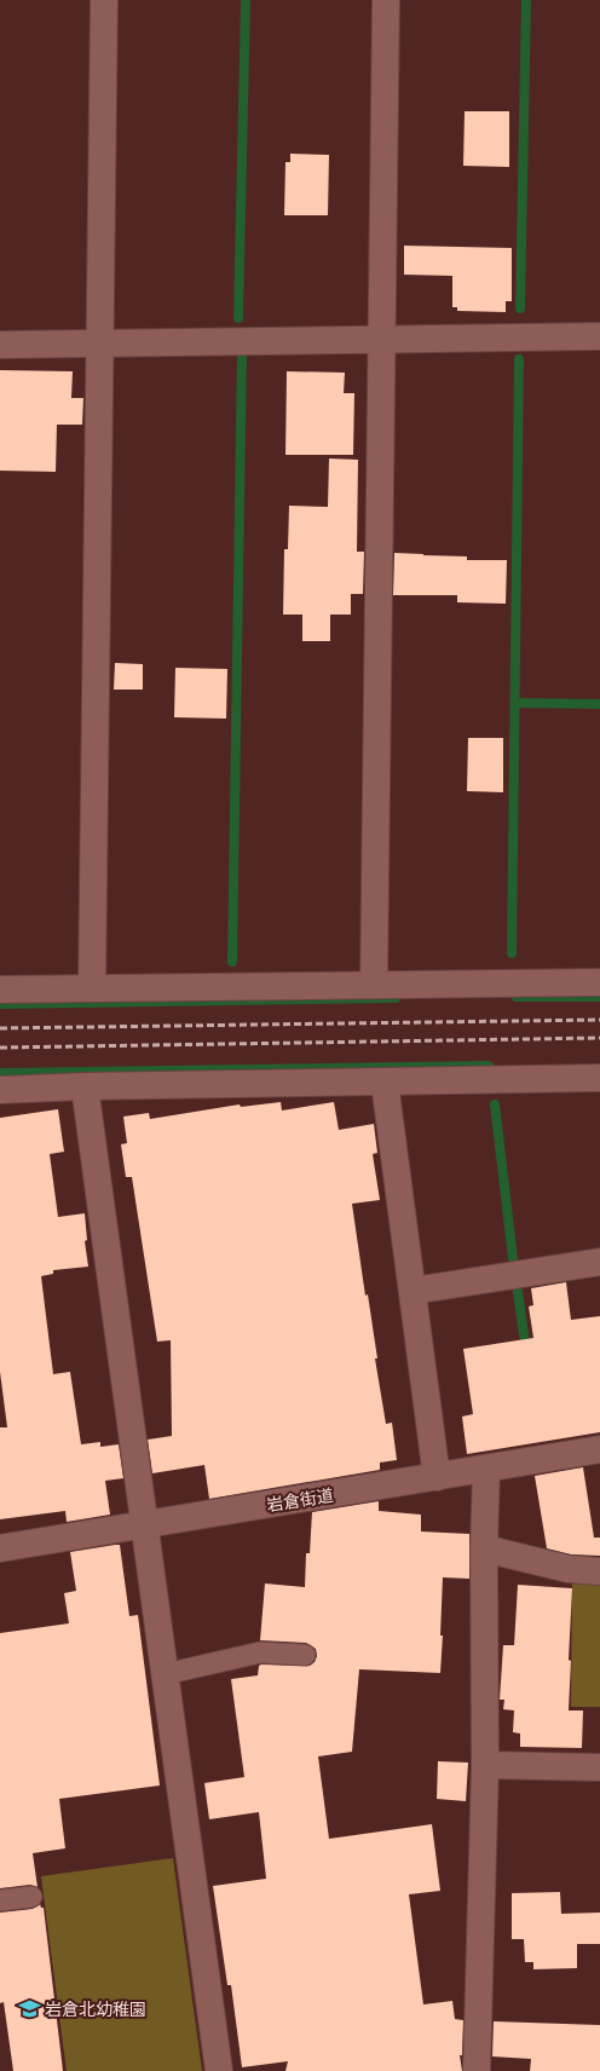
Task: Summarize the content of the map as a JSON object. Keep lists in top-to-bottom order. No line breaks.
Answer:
{"streets":{"street":["岩倉街道"]},"places":{"school or university":["岩倉北幼稚園"]}}
